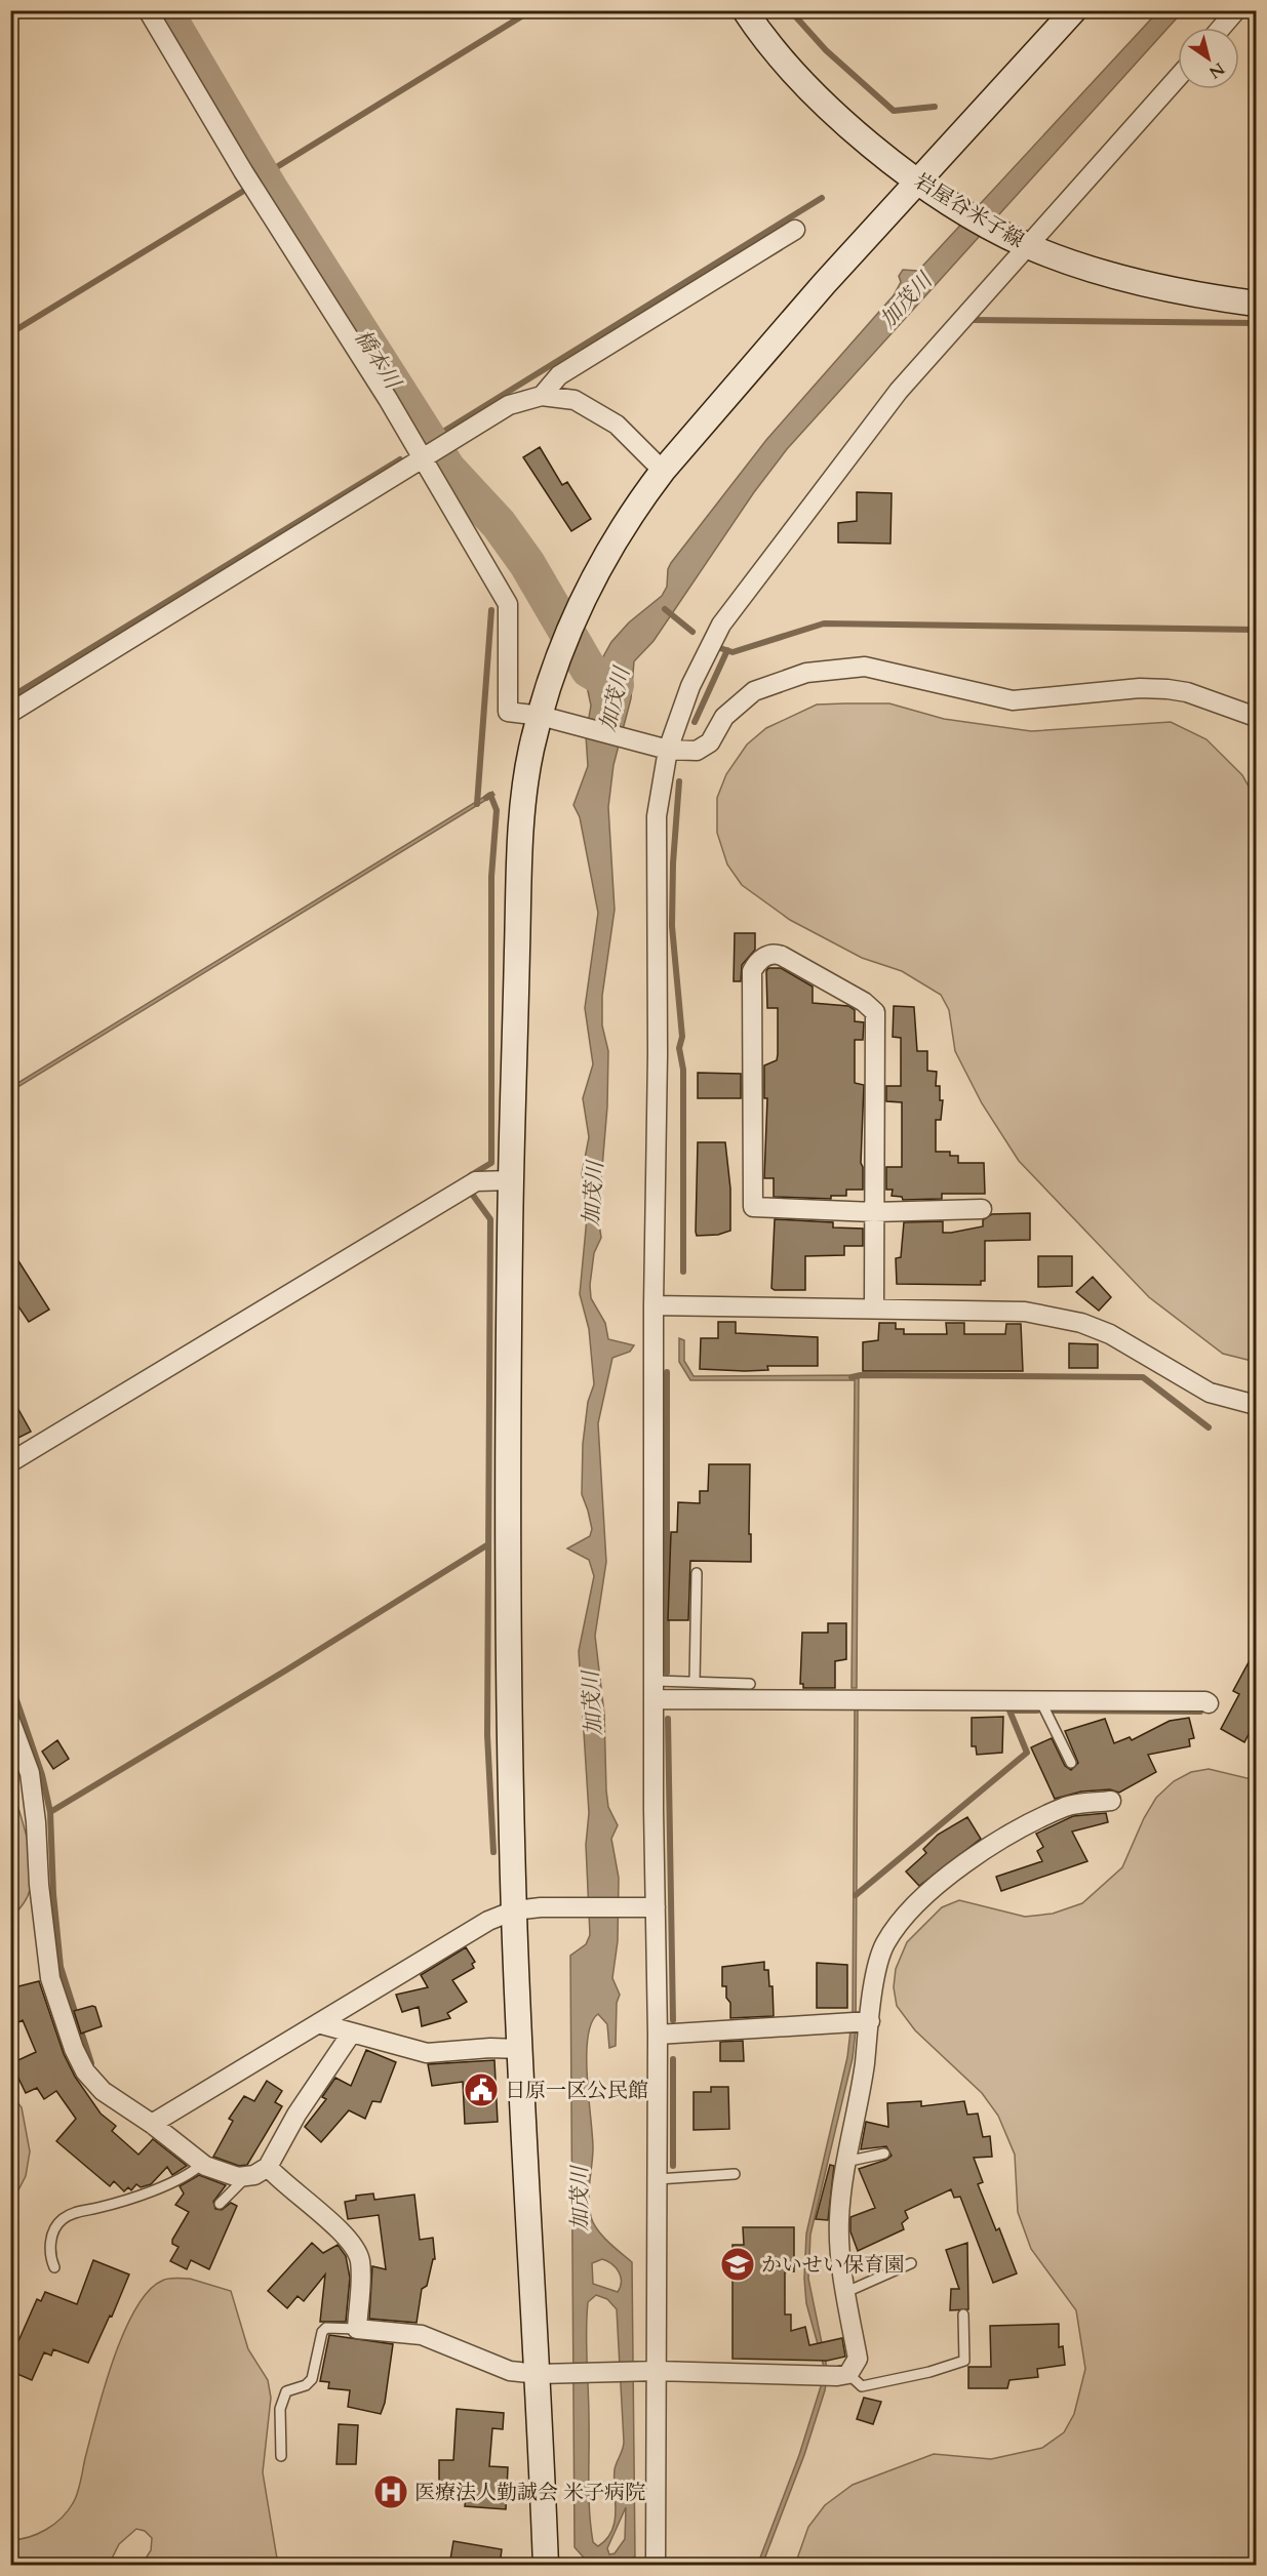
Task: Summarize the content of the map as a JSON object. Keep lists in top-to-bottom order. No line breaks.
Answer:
{"streets":{"street":["岩屋谷米子線"]},"water":["加茂川","橋本川"],"places":{"public building":["日原一区公民館"],"school or university":["かいせい保育園"],"hospital":["医療法人勤誠会 米子病院"]},"north":"bottom right"}
